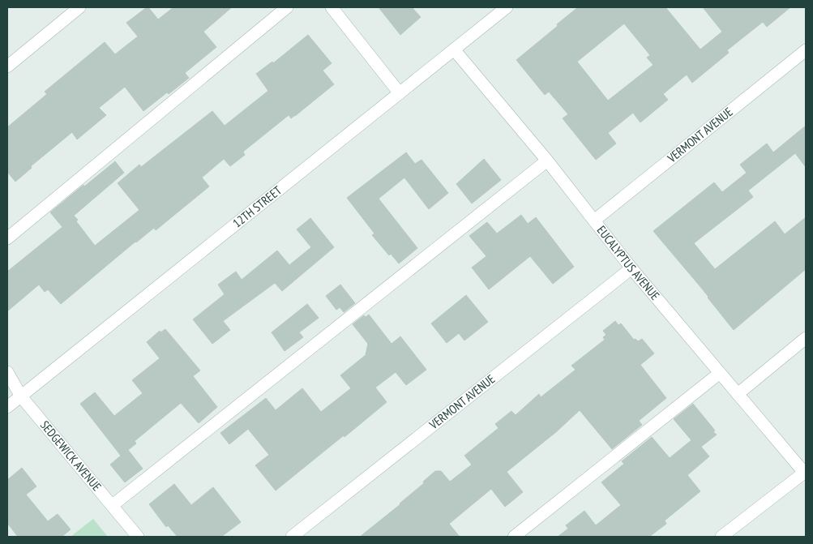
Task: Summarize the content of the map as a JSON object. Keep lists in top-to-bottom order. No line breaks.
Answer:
{"streets":{"street":["VERMONT AVENUE","12TH STREET","EUCALYPTUS AVENUE","SEDGEWICK AVENUE"]},"crossings":[["VERMONT AVENUE","EUCALYPTUS AVENUE"],["12TH STREET","EUCALYPTUS AVENUE"],["12TH STREET","SEDGEWICK AVENUE"]]}
